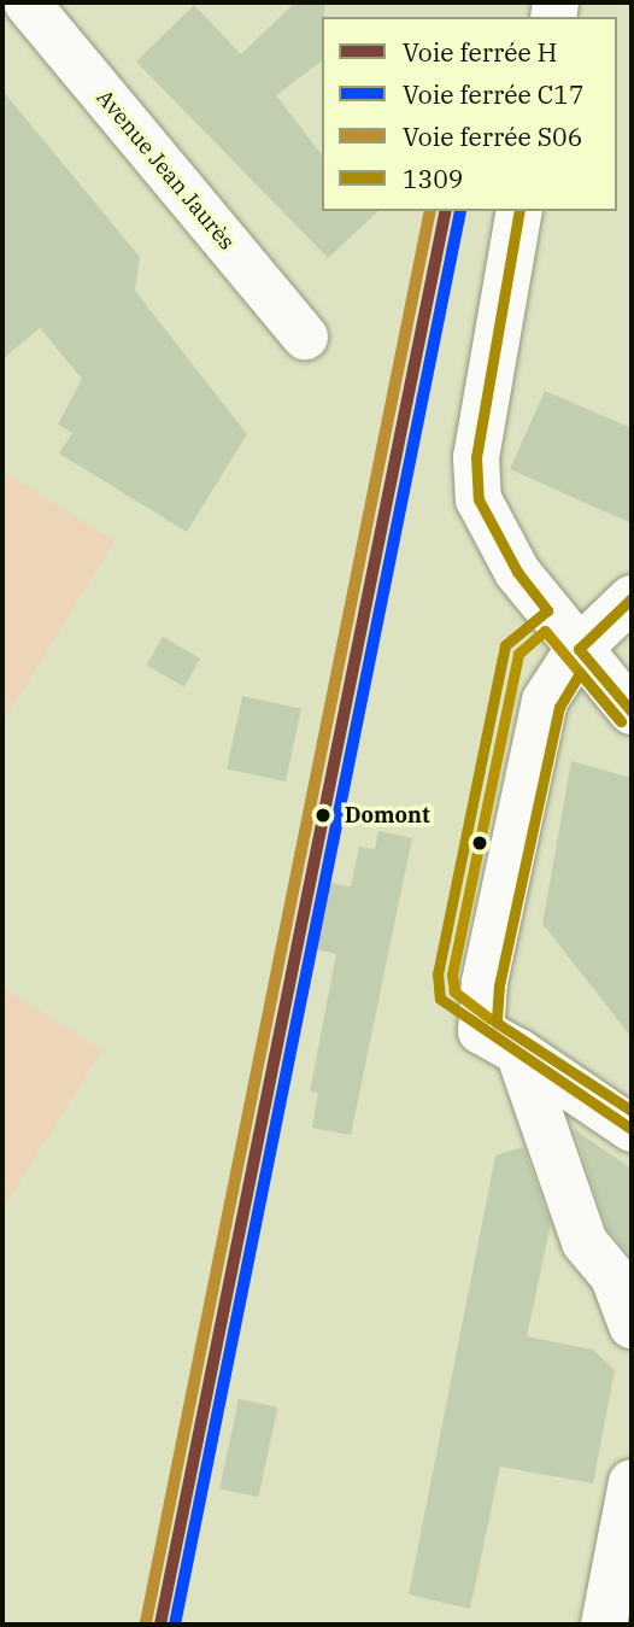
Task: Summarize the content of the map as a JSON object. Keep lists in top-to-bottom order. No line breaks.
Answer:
{"streets":{"street":["Avenue Jean Jaurès"]},"places":["Domont"],"lines":["rail line H","rail line C17","rail line S06","transit line 1309"],"legend":["Voie ferrée H","Voie ferrée C17","Voie ferrée S06","1309"]}
